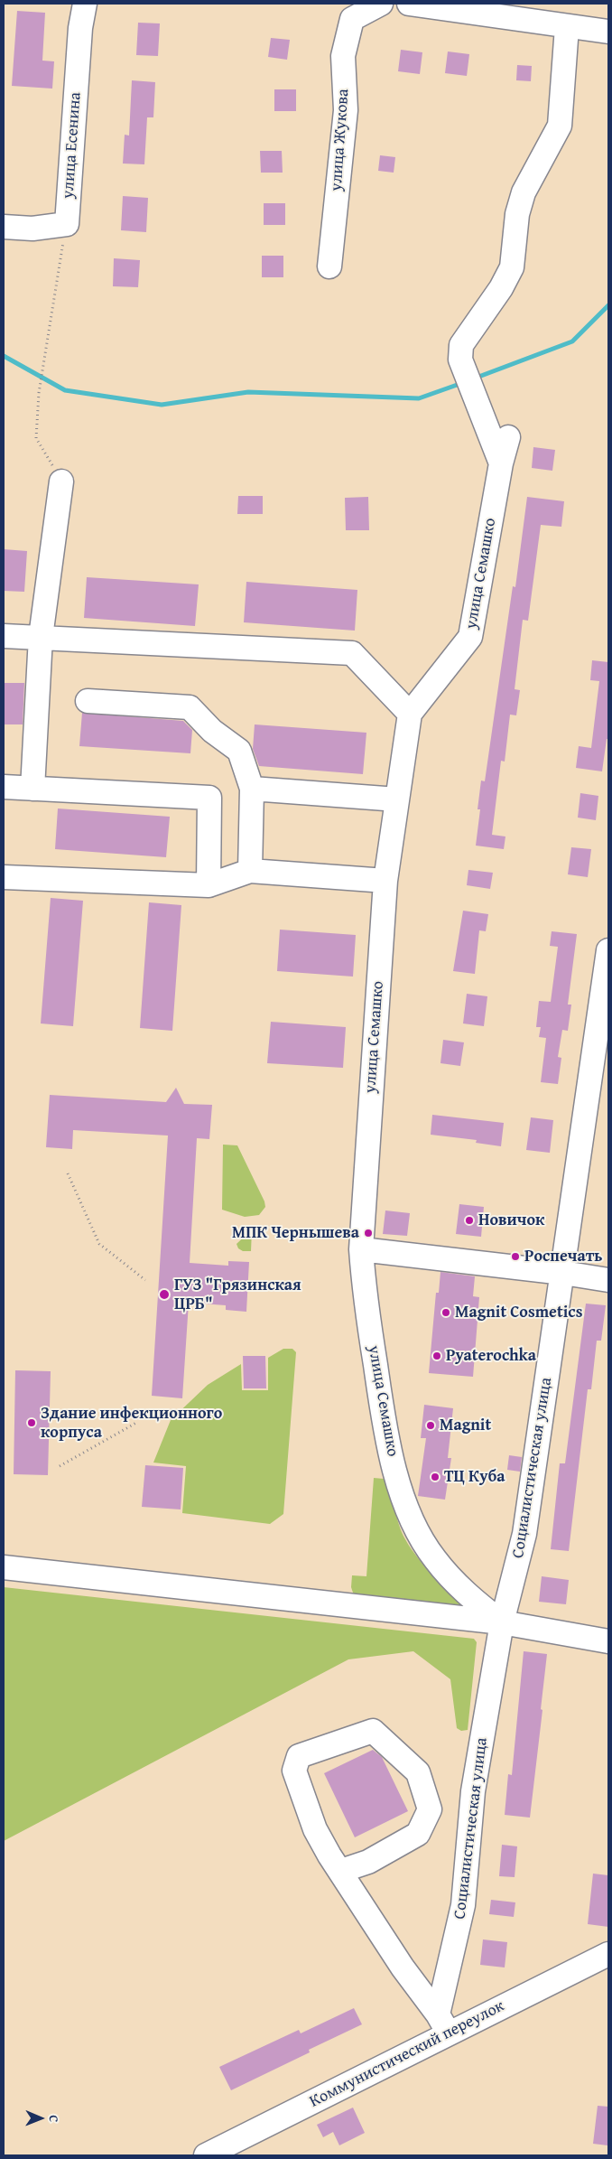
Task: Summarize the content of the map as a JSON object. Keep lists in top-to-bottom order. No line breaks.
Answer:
{"streets":{"street":["улица Жукова","улица Есенина","улица Семашко","Социалистическая улица","Коммунистический переулок"]},"crossings":[["улица Семашко","Социалистическая улица"],["Социалистическая улица","Коммунистический переулок"]],"places":["Новичок","МПК Чернышева","Роспечать","ГУЗ \"Грязинская ЦРБ\"","Magnit Cosmetics","Pyaterochka","Здание инфекционного корпуса","Magnit","ТЦ Куба"],"north":"right"}
